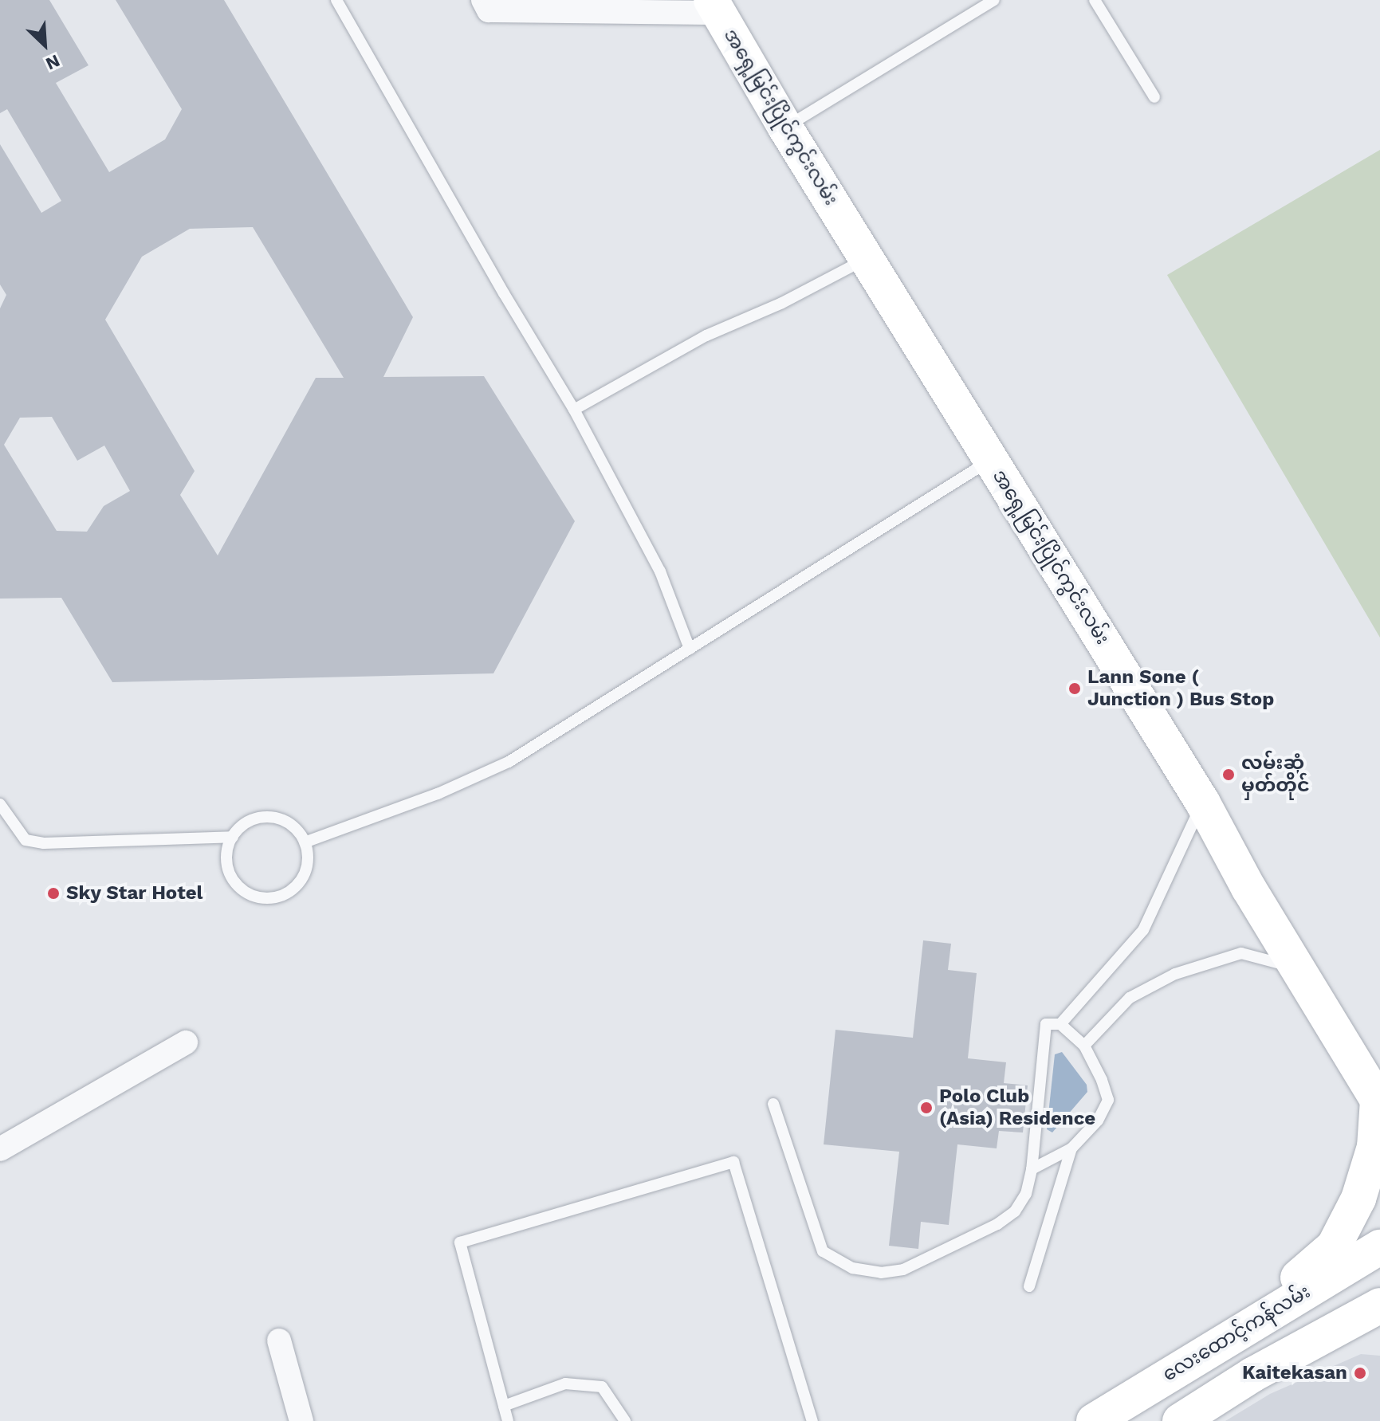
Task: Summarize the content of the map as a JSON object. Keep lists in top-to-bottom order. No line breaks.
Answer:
{"streets":{"main road":["အရှေ့မြင်းပြိုင်ကွင်းလမ်း","လေးထောင့်ကန်လမ်း"]},"places":["Lann Sone ( Junction ) Bus Stop","လမ်းဆုံ မှတ်တိုင်","Sky Star Hotel","Polo Club (Asia) Residence","Kaitekasan"],"north":"bottom right"}
